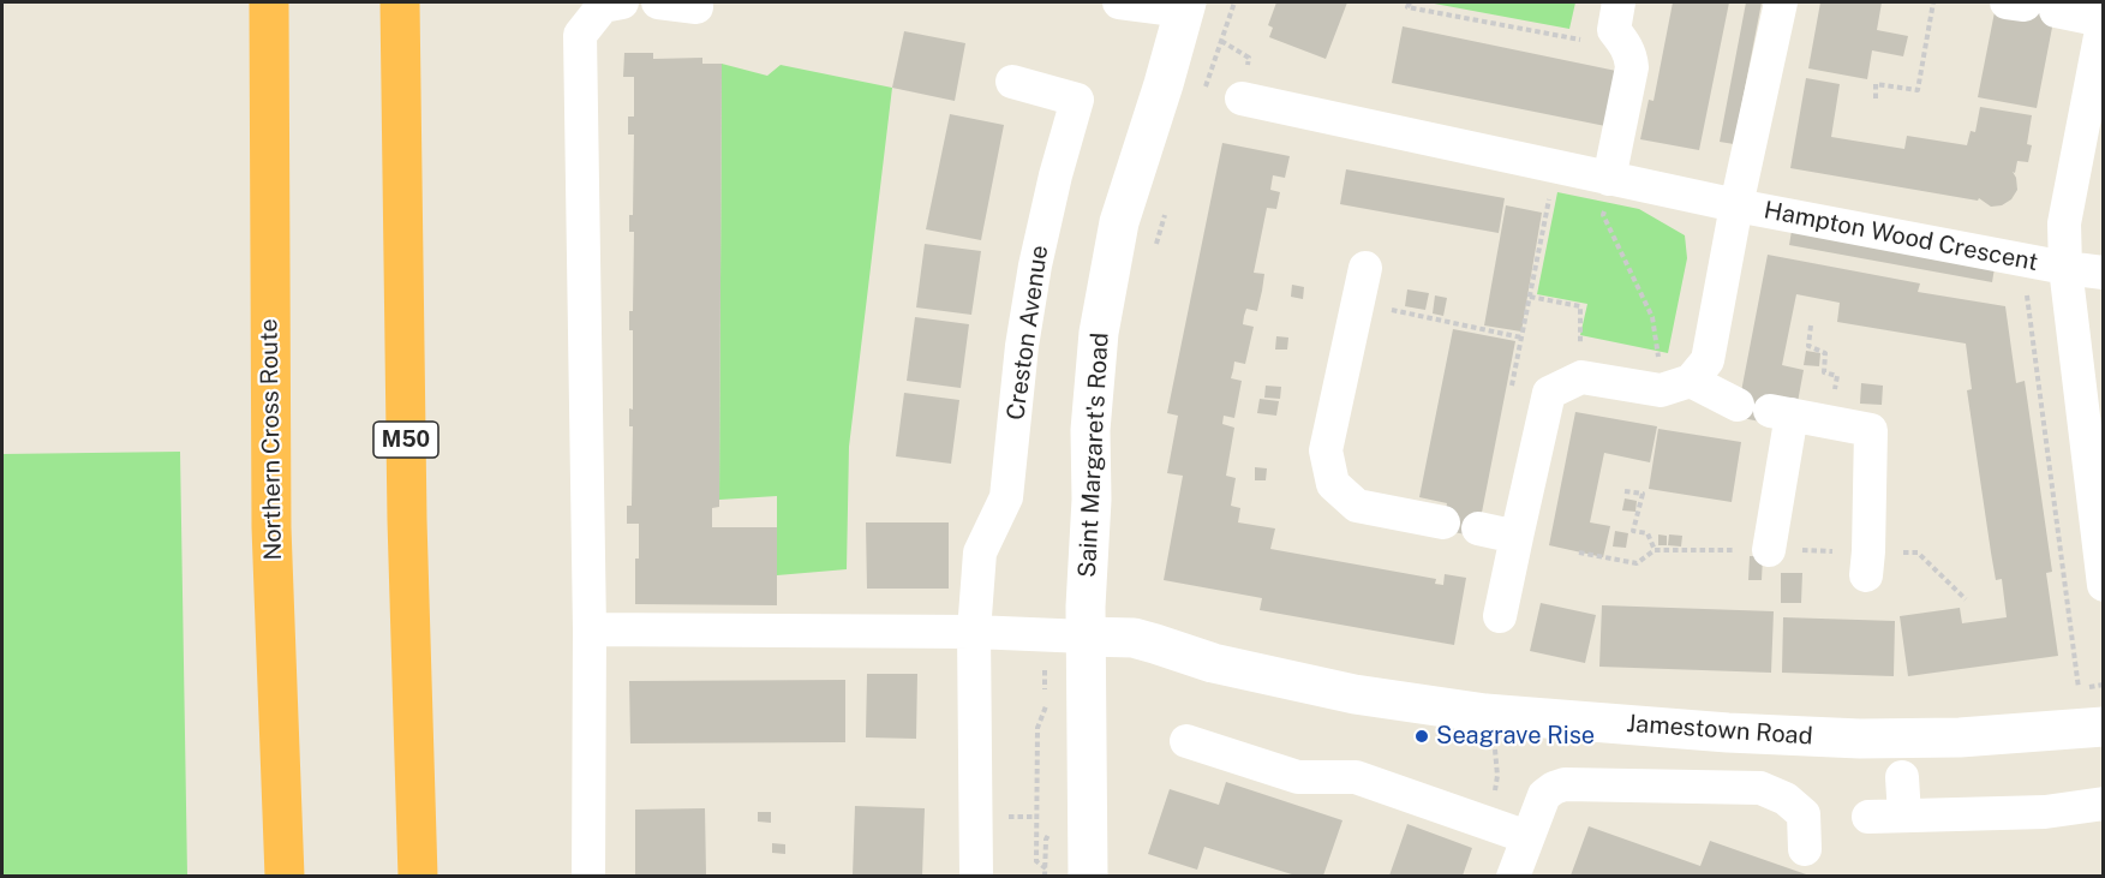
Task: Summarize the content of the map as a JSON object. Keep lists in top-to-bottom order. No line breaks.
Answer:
{"streets":{"highway":["Northern Cross Route","M50"],"street":["Hampton Wood Crescent","Creston Avenue","Saint Margaret's Road","Jamestown Road"]},"crossings":[["Saint Margaret's Road","Jamestown Road"]],"places":["Seagrave Rise"]}
